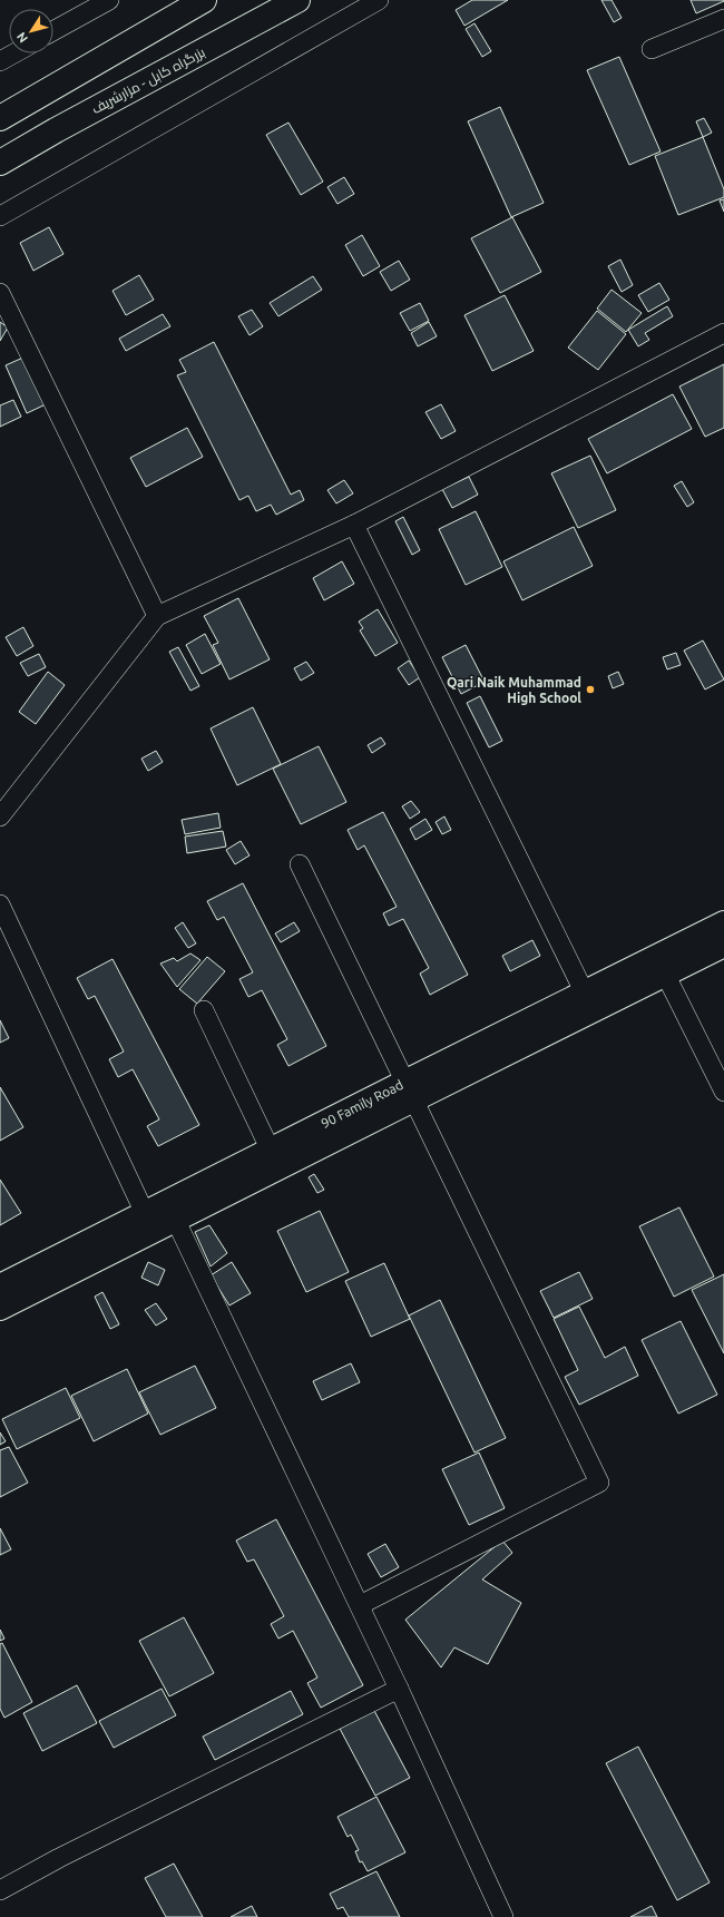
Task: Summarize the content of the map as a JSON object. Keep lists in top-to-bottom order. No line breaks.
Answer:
{"streets":{"main road":["بزرگراه کابل - مزارشریف","90 Family Road"]},"places":["Qari Naik Muhammad High School"],"north":"bottom left"}
